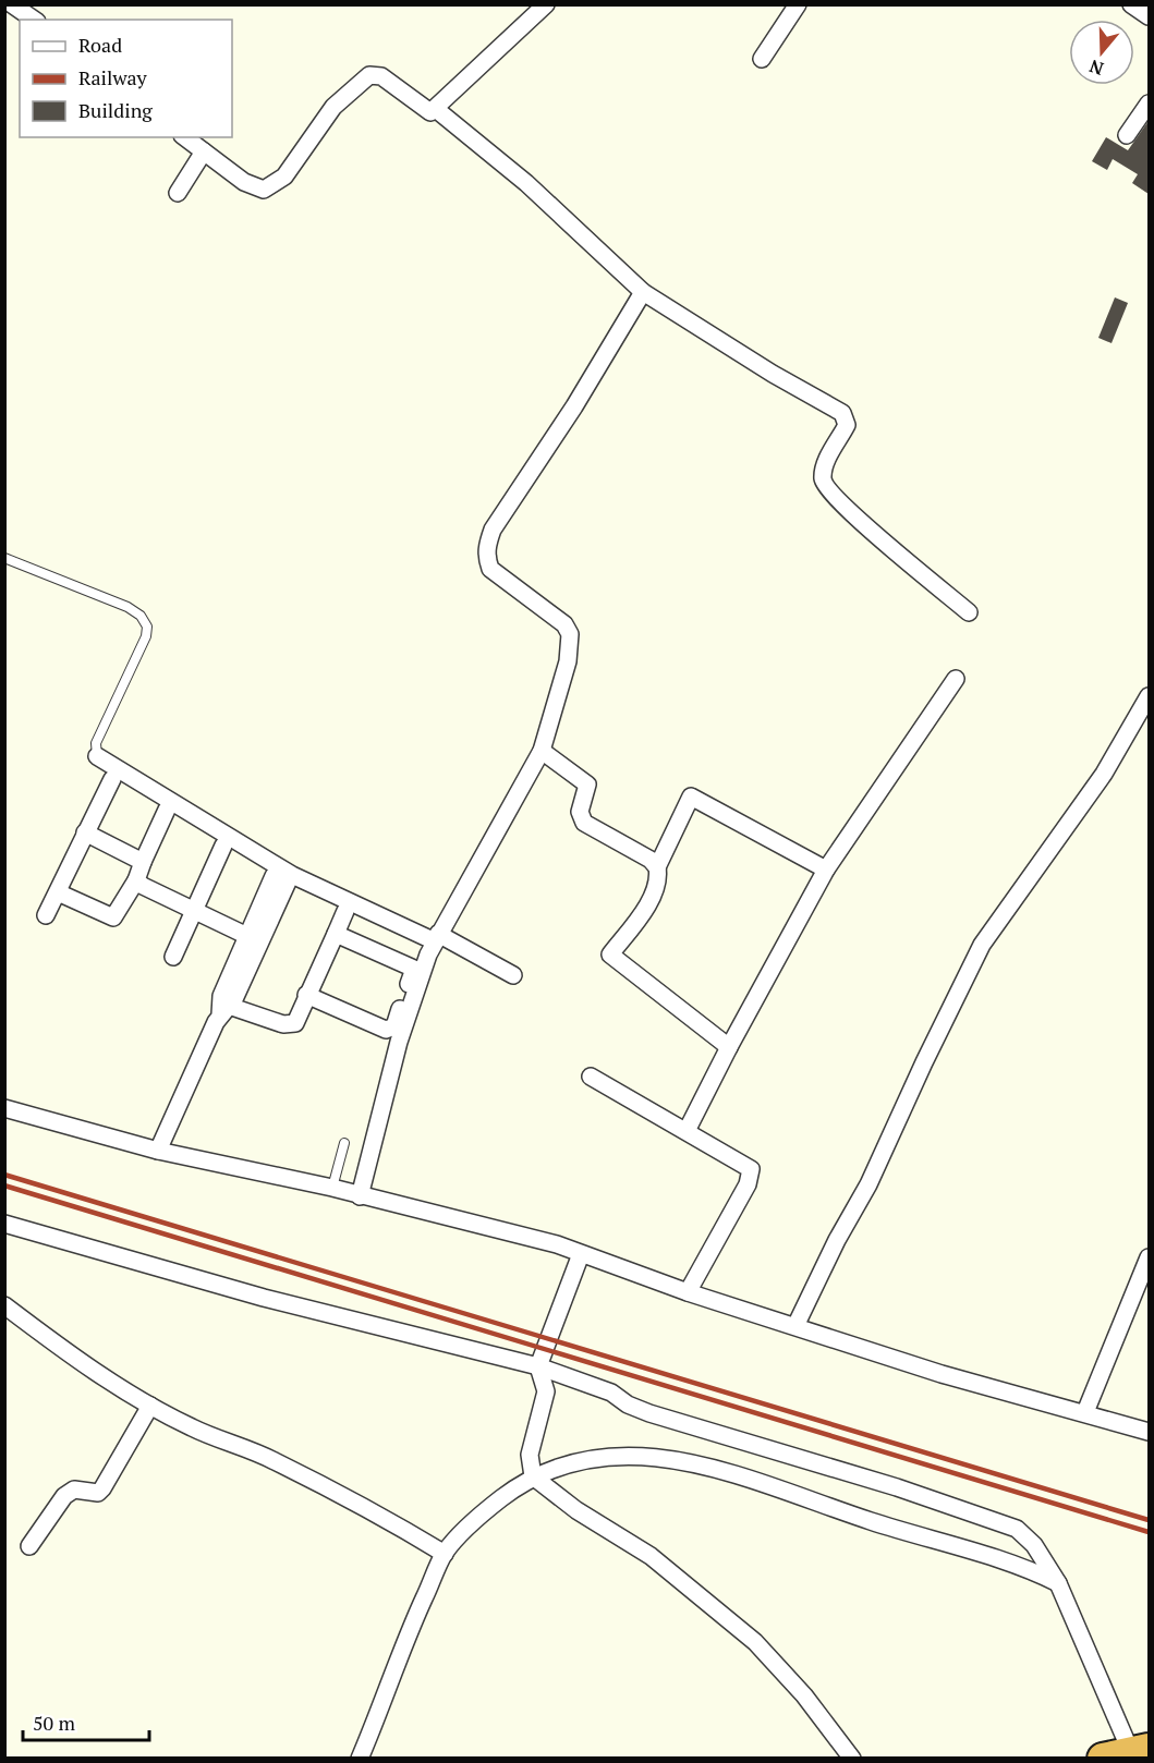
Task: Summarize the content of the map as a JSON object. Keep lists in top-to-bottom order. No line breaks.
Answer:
{"legend":["Road","Railway","Building"],"scale_bar":"50 m","north":"bottom"}
